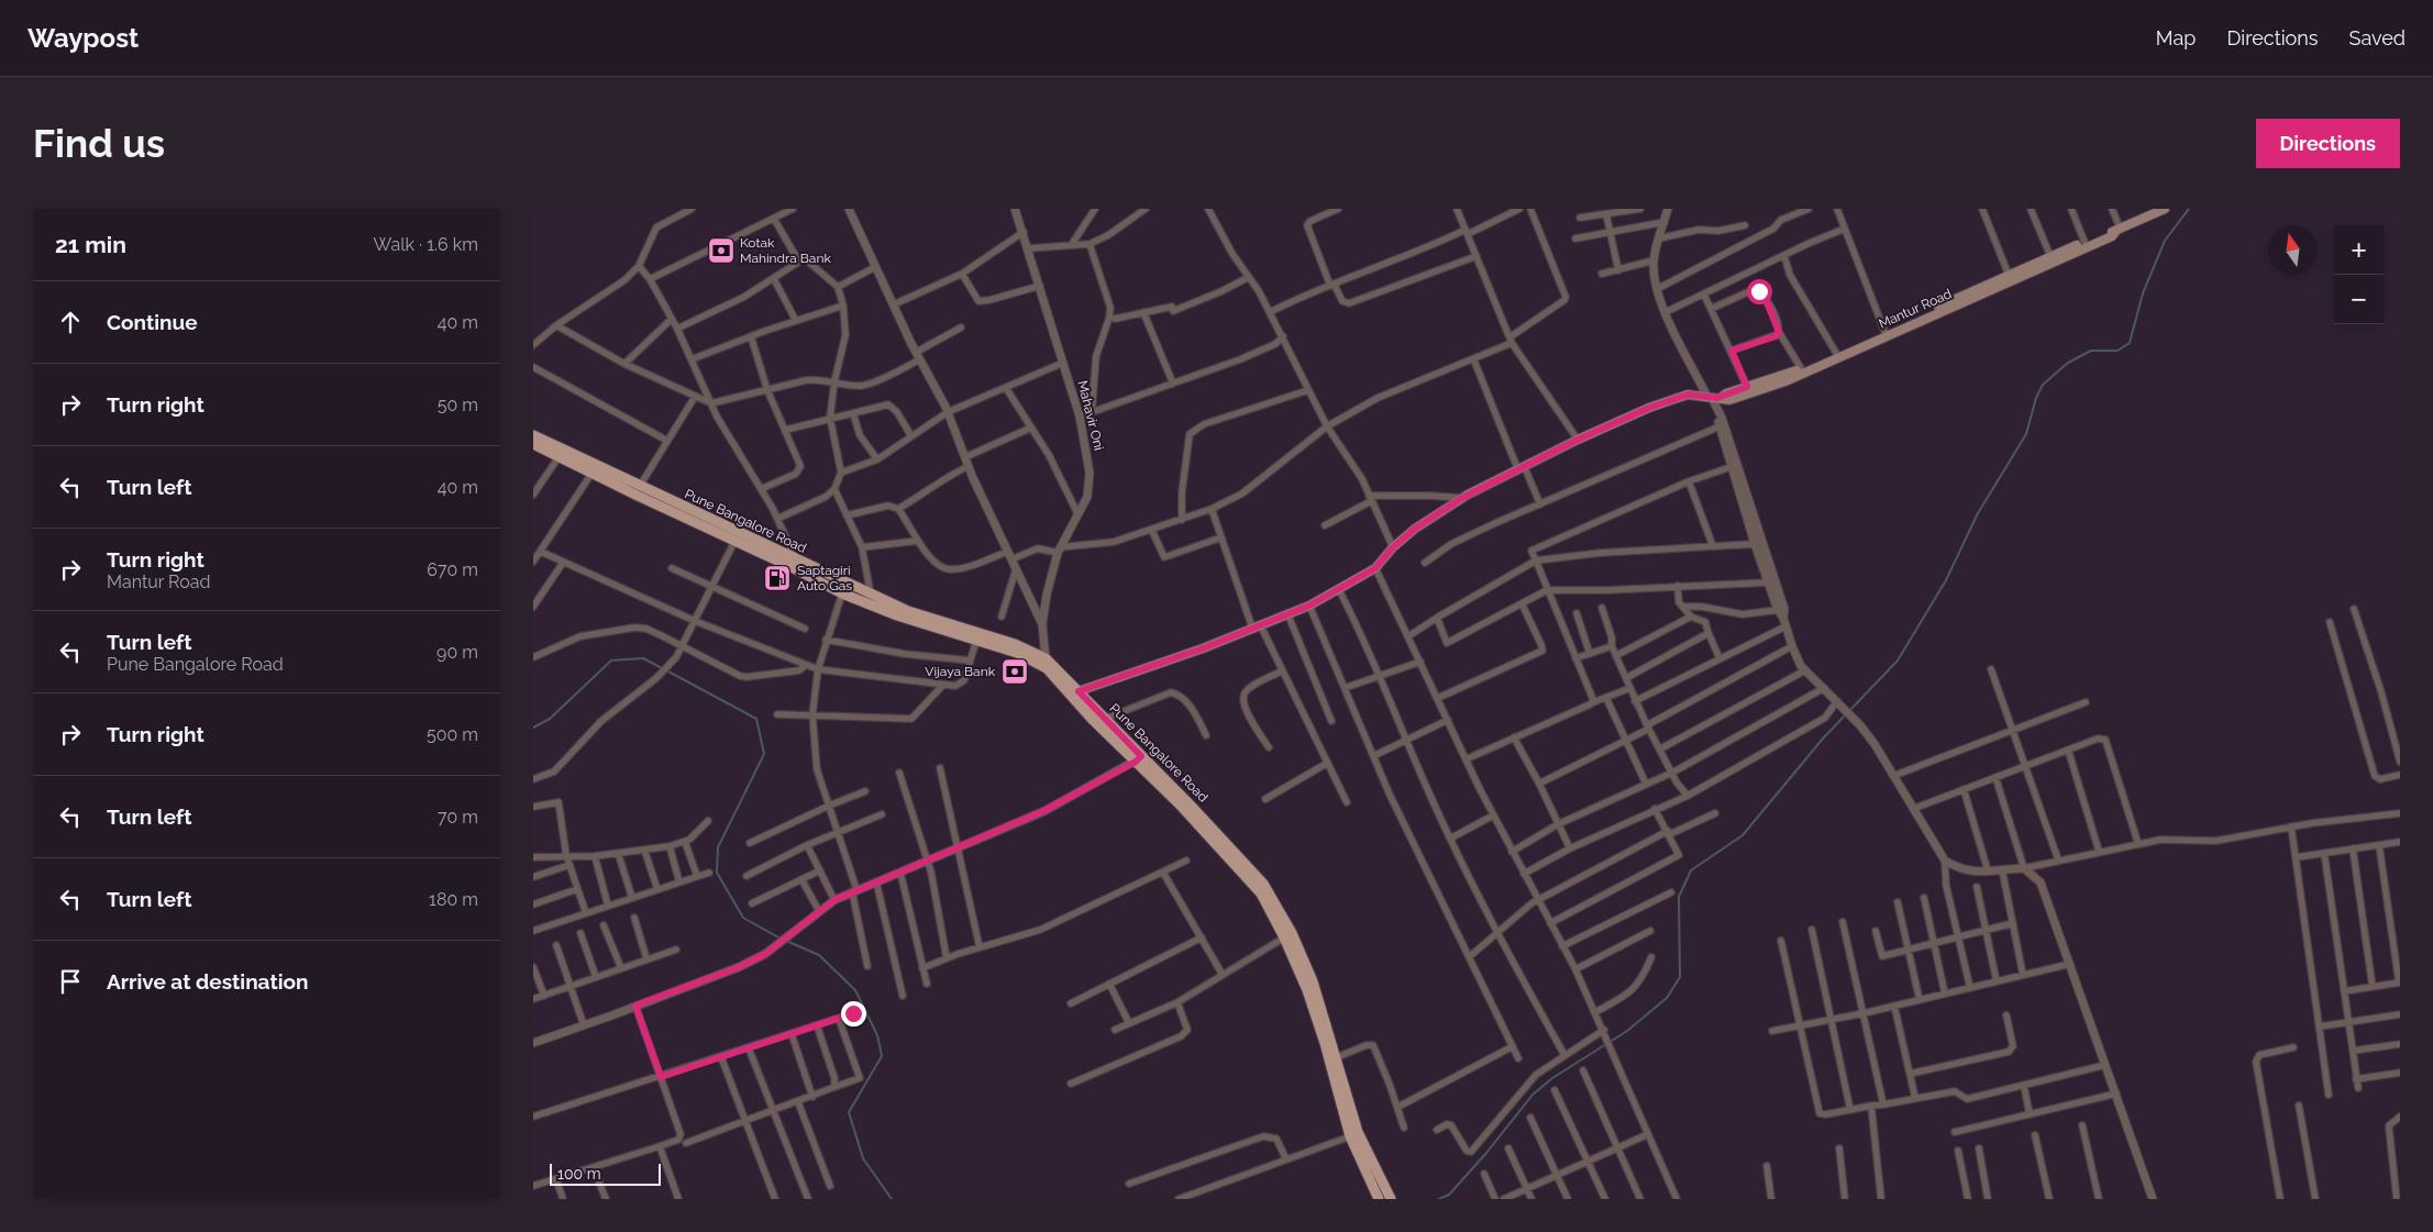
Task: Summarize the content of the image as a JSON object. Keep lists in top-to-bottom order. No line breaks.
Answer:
{"streets":{"main road":["Mantur Road","Pune Bangalore Road"],"street":["Mahavir Oni"]},"crossings":[["Mantur Road","Pune Bangalore Road"],["Mahavir Oni","Pune Bangalore Road"]],"places":{"bank":["Kotak Mahindra Bank","Vijaya Bank"],"fuel station":["Saptagiri Auto Gas"]},"scale_bar":"100 m","north":"top","page":{"header":"Waypost","nav":["Map","Directions","Saved"],"buttons":"Directions","title":"Find us","heading":["21 min","Walk · 1.6 km"],"map_buttons":["+","−"],"list":[["Continue","40 m"],["Turn right","50 m"],["Turn left","40 m"],["Turn right","Mantur Road","670 m"],["Turn left","Pune Bangalore Road","90 m"],["Turn right","500 m"],["Turn left","70 m"],["Turn left","180 m"],"Arrive at destination"],"scale":"100 m"}}
